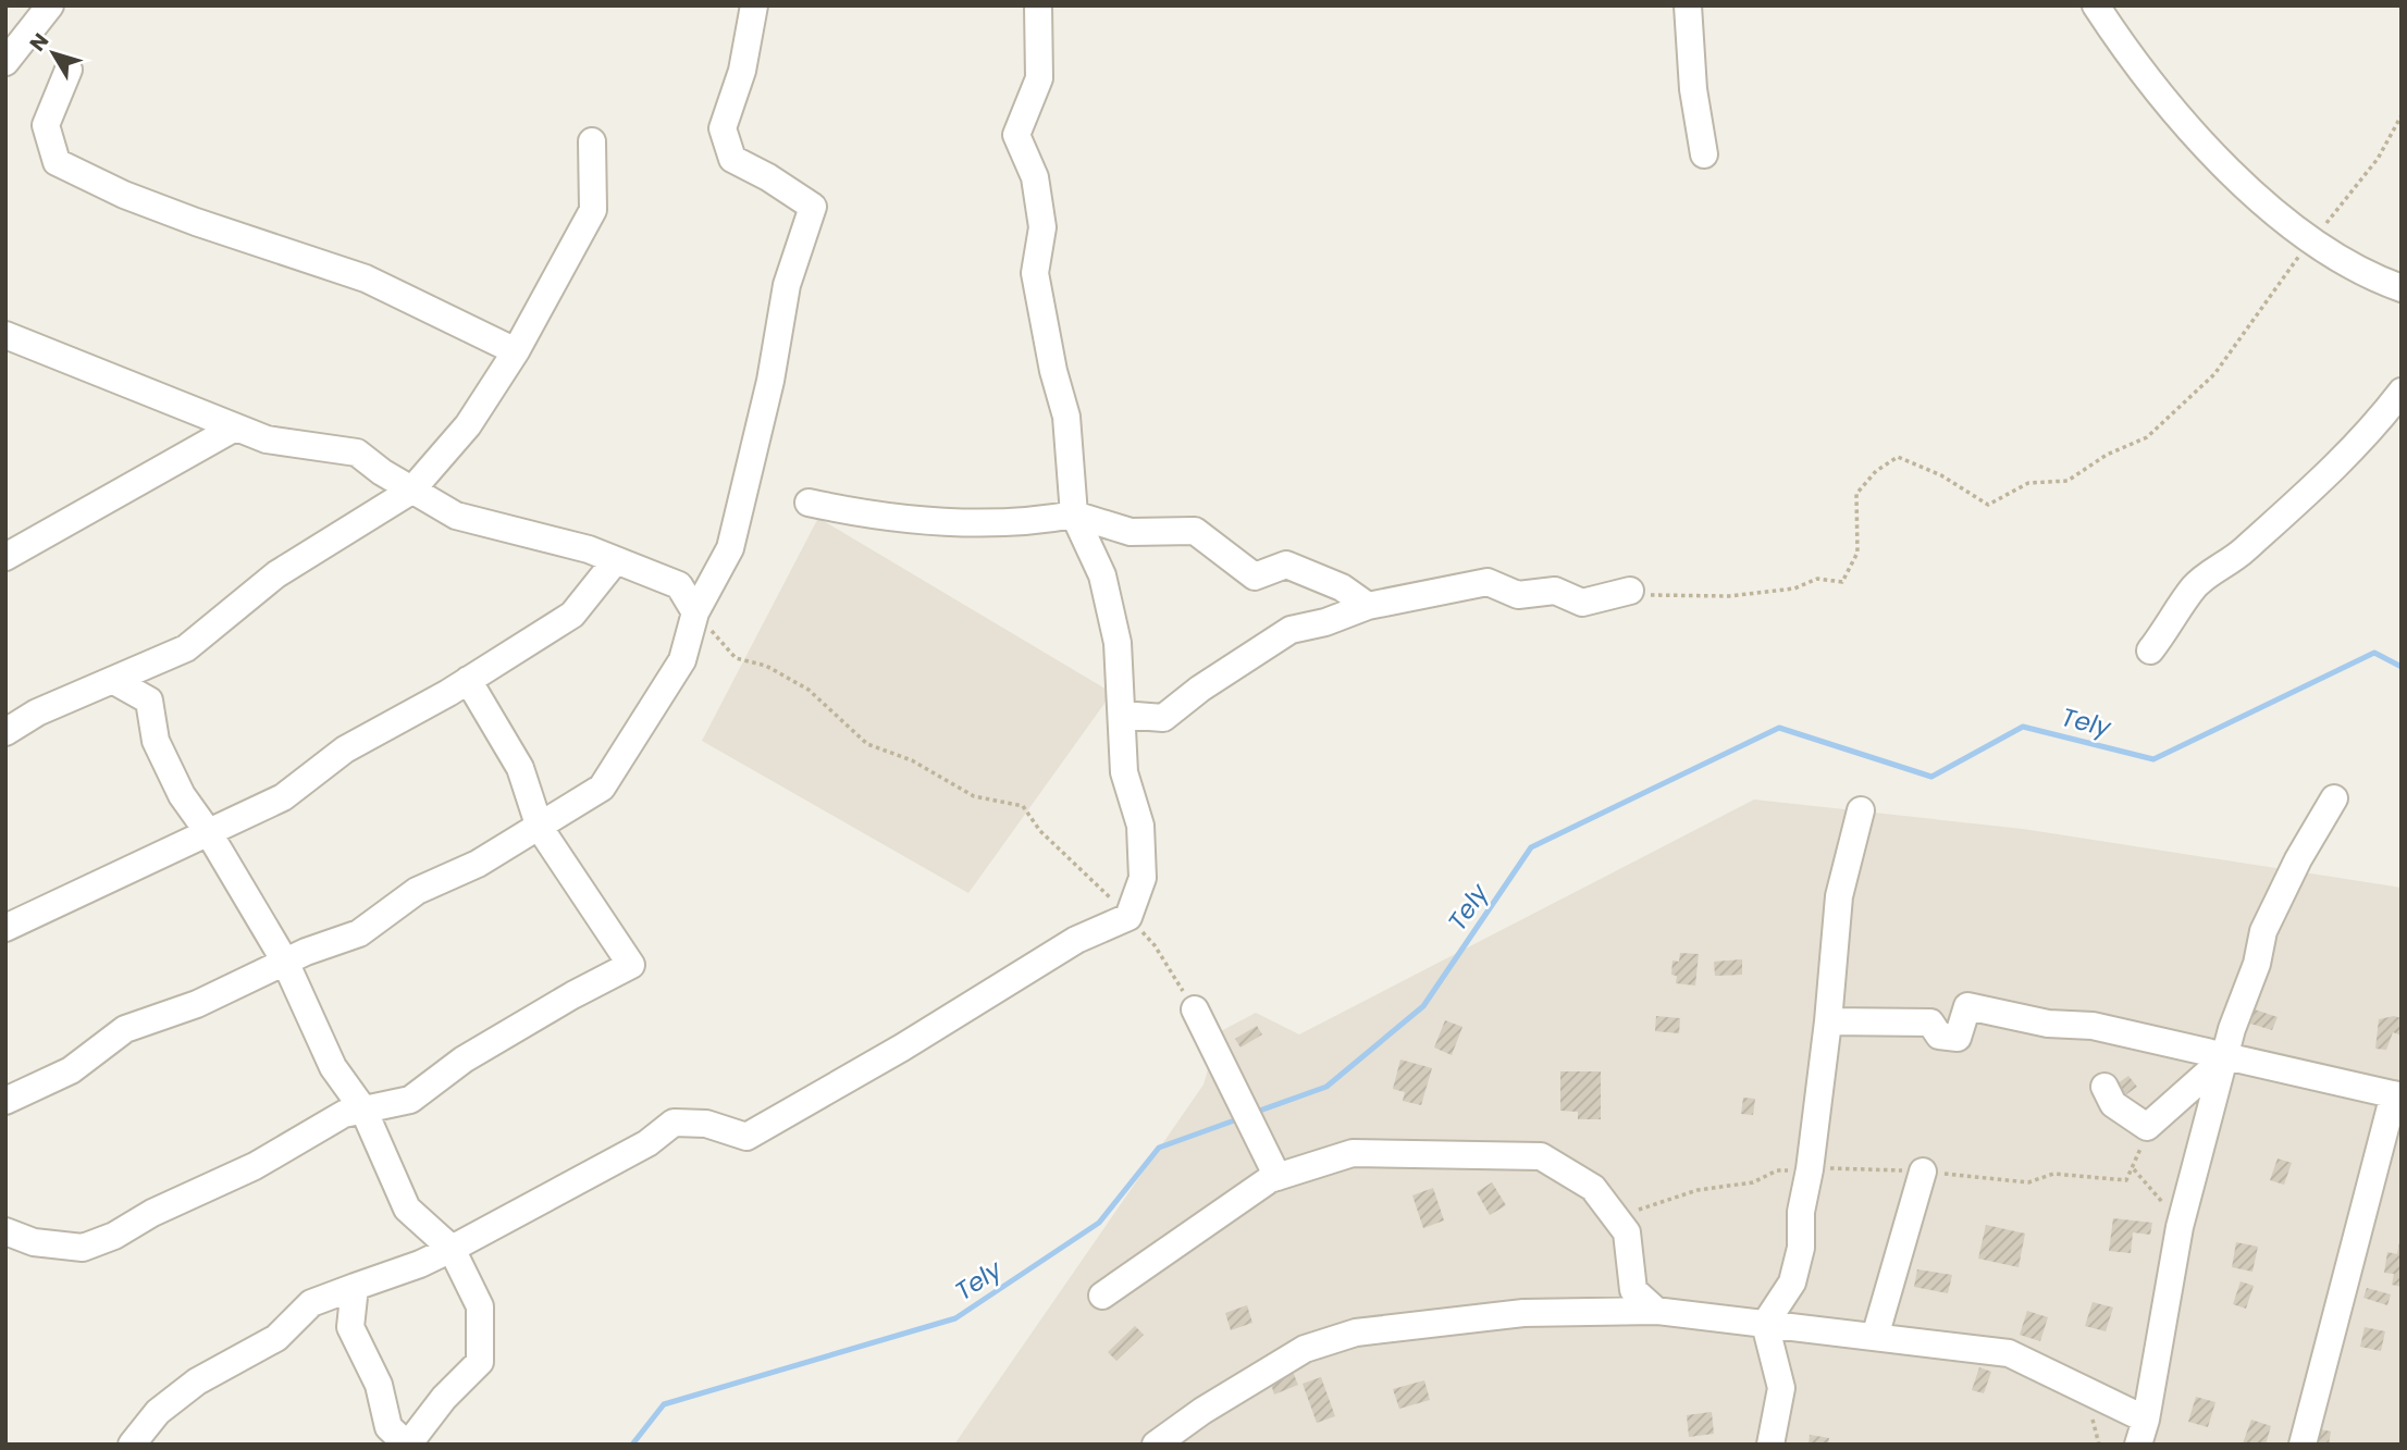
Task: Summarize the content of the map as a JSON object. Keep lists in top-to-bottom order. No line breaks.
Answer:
{"water":["Tely"],"north":"top left"}
